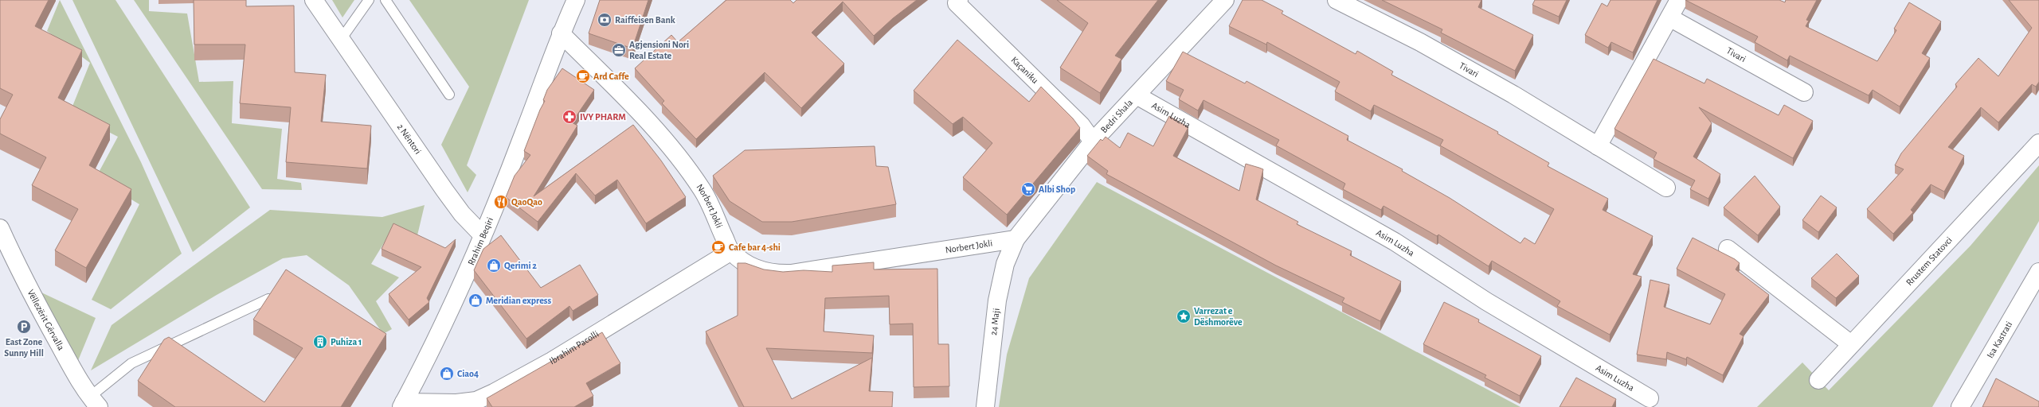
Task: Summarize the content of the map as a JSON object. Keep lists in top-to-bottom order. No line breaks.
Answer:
{"streets":{"street":["Tivari","Kaçaniku","Asim Luzha","Bedri Shala","2 Nëntori","Norbert Jokli","Rrahim Beqiri","Rrustem Statovci","Vëllezërit Gërvalla","24 Maji","Isa Kastrati","Ibrahim Pacolli"]},"crossings":[["Kaçaniku","Bedri Shala"],["Asim Luzha","Bedri Shala"],["Bedri Shala","Norbert Jokli"],["Bedri Shala","24 Maji"],["2 Nëntori","Rrahim Beqiri"],["Norbert Jokli","Rrahim Beqiri"],["Norbert Jokli","24 Maji"],["Norbert Jokli","Ibrahim Pacolli"],["Rrahim Beqiri","Ibrahim Pacolli"]],"places":{"bank":["Raiffeisen Bank"],"office":["Agjensioni Nori Real Estate"],"cafe":["Ard Caffe","Cafe bar 4-shi"],"pharmacy":["IVY PHARM"],"supermarket":["Albi Shop"],"restaurant":["QaoQao"],"shop":["Qerimi 2","Meridian express","Ciao4"],"place":["Varrezat e Dëshmorëve"],"parking":["East Zone Sunny Hill"],"building":["Puhiza 1"]}}
